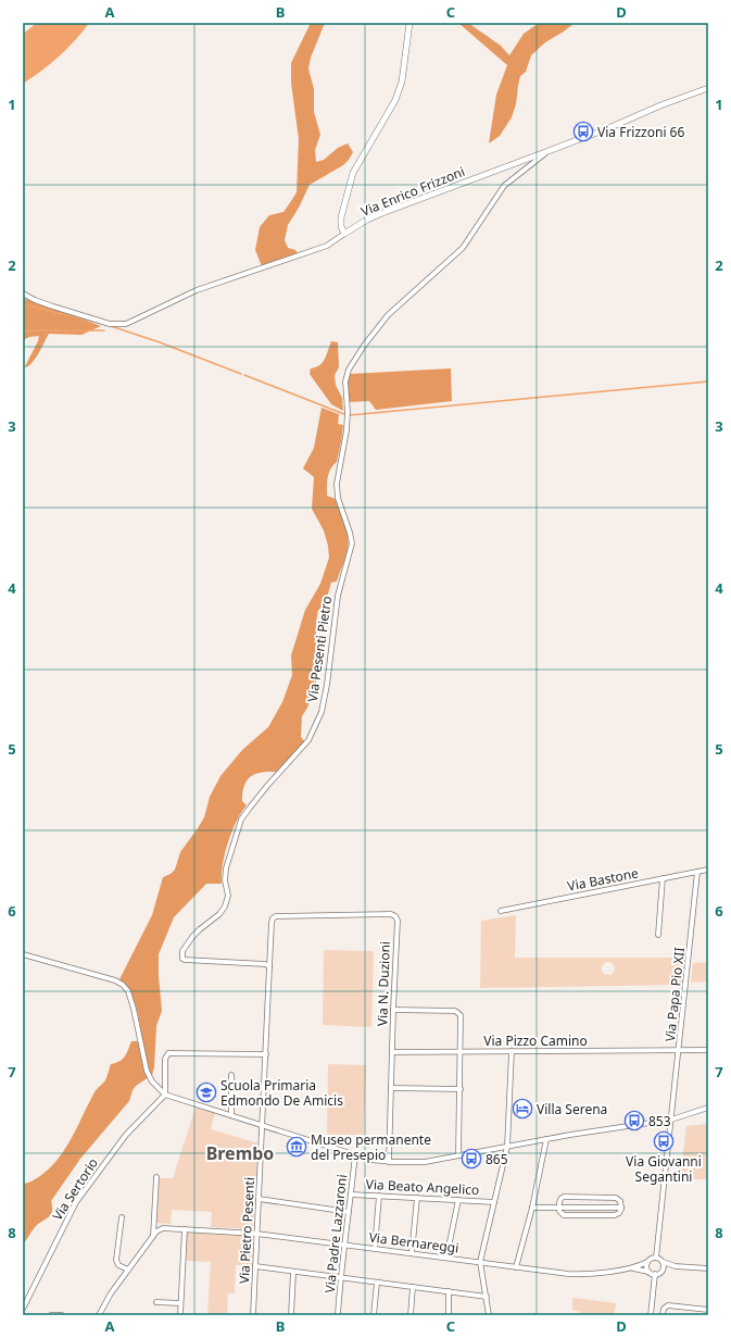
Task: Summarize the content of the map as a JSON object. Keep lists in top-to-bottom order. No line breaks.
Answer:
{"streets":{"street":["Via Enrico Frizzoni","Via Pesenti Pietro","Via Bastone","Via N. Duzioni","Via Papa Pio XII","Via Pizzo Camino","Via Beato Angelico","Via Sertorio","Via Pietro Pesenti","Via Padre Lazzaroni","Via Bernareggi"]},"crossings":[["Via Enrico Frizzoni","Via Pesenti Pietro"],["Via Pesenti Pietro","Via Pietro Pesenti"],["Via Bastone","Via Papa Pio XII"],["Via N. Duzioni","Via Pizzo Camino"],["Via N. Duzioni","Via Pietro Pesenti"],["Via Papa Pio XII","Via Pizzo Camino"],["Via Beato Angelico","Via Padre Lazzaroni"],["Via Pietro Pesenti","Via Bernareggi"],["Via Padre Lazzaroni","Via Bernareggi"]],"districts":["Brembo"],"places":{"bus stop":["Via Frizzoni 66","853","Via Giovanni Segantini","865"],"school or university":["Scuola Primaria Edmondo De Amicis"],"hotel":["Villa Serena"],"museum":["Museo permanente del Presepio"]},"grid":{"columns":["A","B","C","D"],"rows":["1","2","3","4","5","6","7","8"]}}
